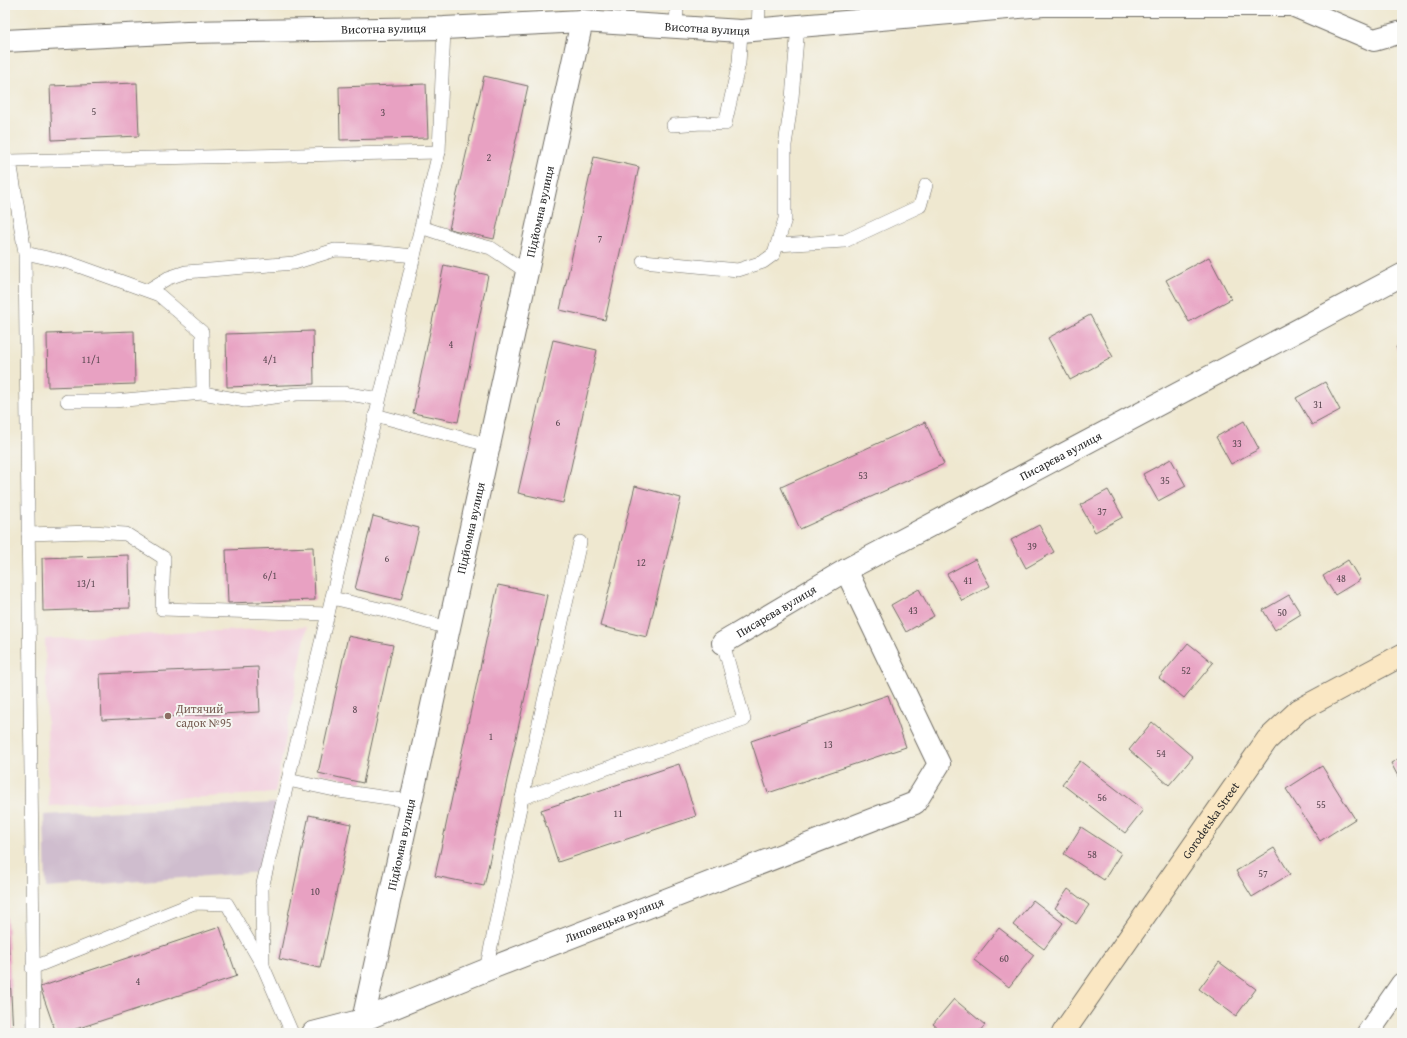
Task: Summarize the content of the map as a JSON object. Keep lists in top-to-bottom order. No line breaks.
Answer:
{"streets":{"main road":["Gorodetska Street"],"street":["Висотна вулиця","Підйомна вулиця","Писарєва вулиця","Липовецька вулиця"]},"crossings":[["Висотна вулиця","Підйомна вулиця"],["Підйомна вулиця","Липовецька вулиця"],["Писарєва вулиця","Липовецька вулиця"]],"places":["Дитячий садок №95"],"house_numbers":["5","3","2","7","4","11/1","4/1","31","6","33","53","35","37","39","6","12","6/1","48","41","13/1","43","50","52","8","1","13","54","56","55","11","58","57","10","60","4"]}
